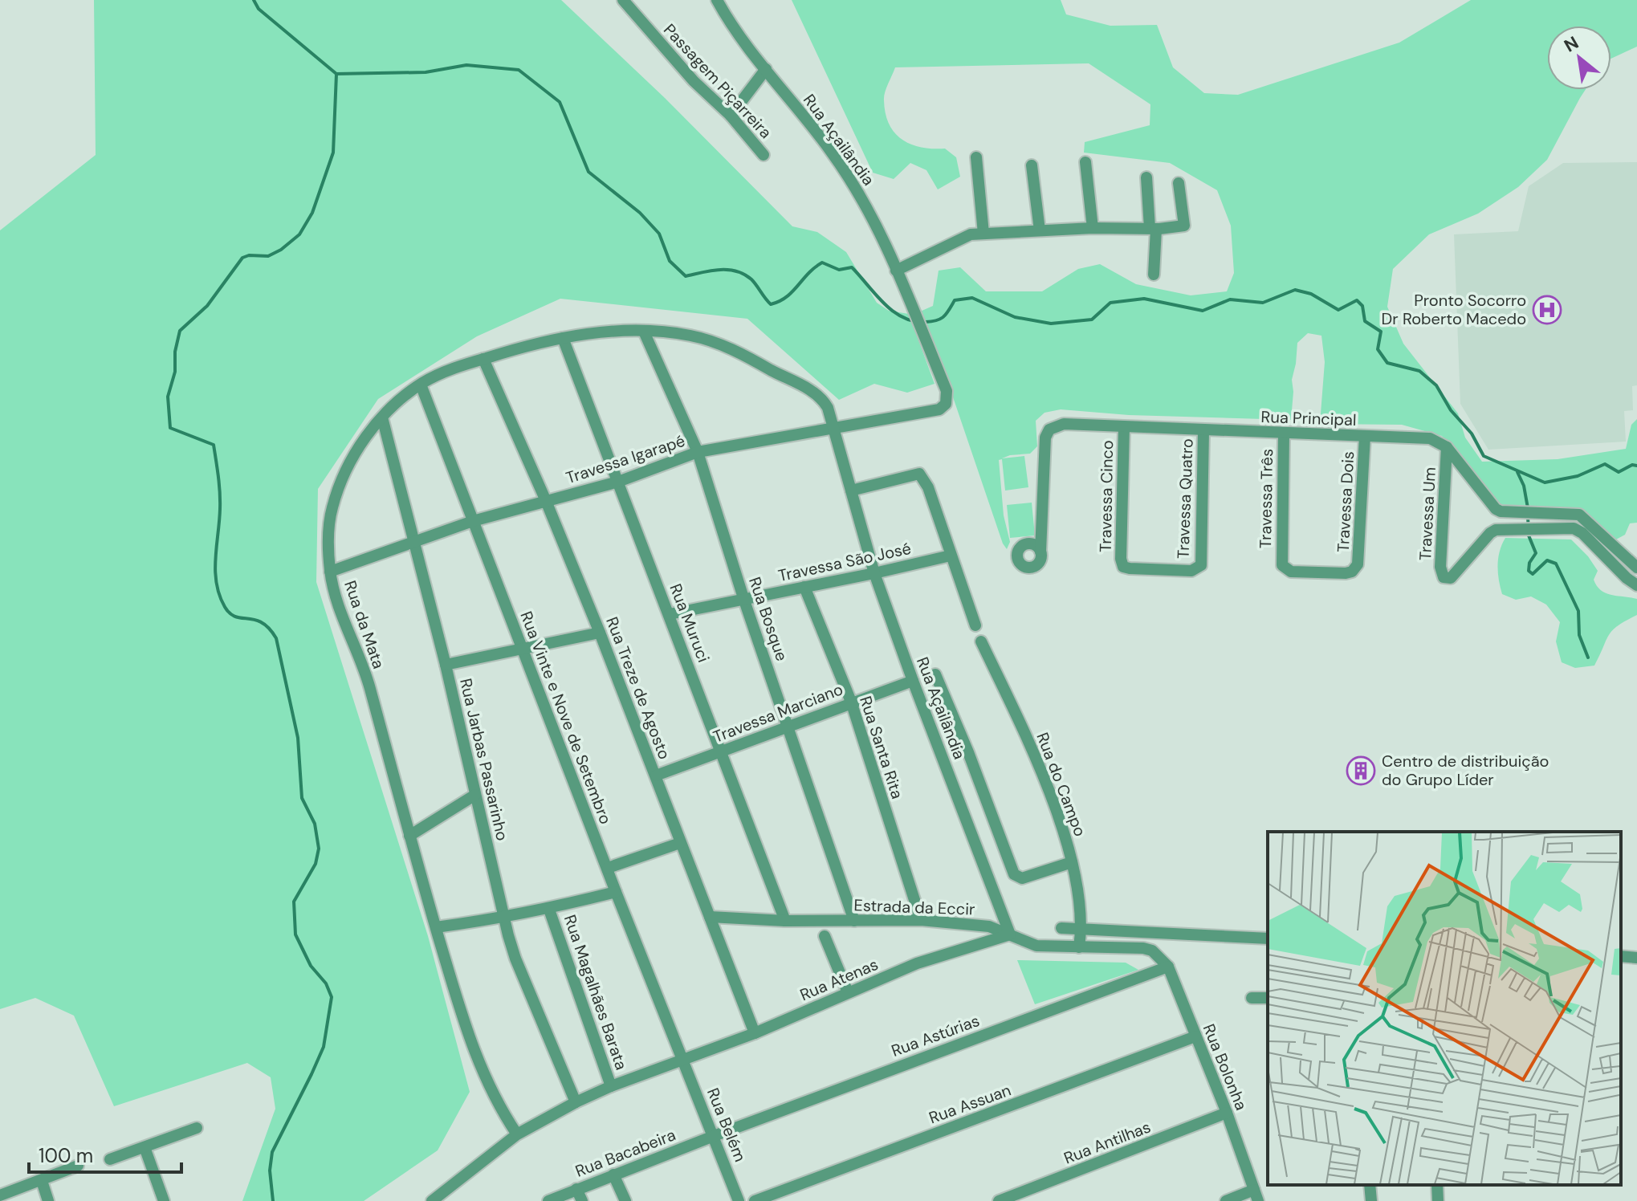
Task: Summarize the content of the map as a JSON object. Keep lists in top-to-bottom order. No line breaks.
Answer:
{"streets":{"street":["Passagem Piçarreira","Rua Açailândia","Rua Principal","Travessa Igarapé","Travessa Cinco","Travessa Quatro","Travessa Três","Travessa Dois","Travessa Um","Travessa São José","Rua Bosque","Rua Muruci","Rua da Mata","Rua Treze de Agosto","Travessa Marciano","Rua Vinte e Nove de Setembro","Rua Santa Rita","Rua Jarbas Passarinho","Rua do Campo","Estrada da Eccir","Rua Atenas","Rua Magalhães Barata","Rua Astúrias","Rua Bolonha","Rua Assuan","Rua Belém","Rua Antilhas","Rua Bacabeira"]},"crossings":[["Rua Açailândia","Travessa Igarapé"],["Rua Açailândia","Travessa São José"],["Rua Açailândia","Rua da Mata"],["Rua Açailândia","Travessa Marciano"],["Rua Açailândia","Estrada da Eccir"],["Rua Açailândia","Rua Atenas"],["Rua Principal","Travessa Cinco"],["Rua Principal","Travessa Quatro"],["Rua Principal","Travessa Três"],["Rua Principal","Travessa Dois"],["Rua Principal","Travessa Um"],["Travessa Igarapé","Rua Bosque"],["Travessa Igarapé","Rua Muruci"],["Travessa Igarapé","Rua da Mata"],["Travessa Igarapé","Rua Treze de Agosto"],["Travessa Igarapé","Rua Vinte e Nove de Setembro"],["Travessa Igarapé","Rua Jarbas Passarinho"],["Travessa Cinco","Travessa Quatro"],["Travessa Três","Travessa Dois"],["Travessa São José","Rua Bosque"],["Travessa São José","Rua Muruci"],["Travessa São José","Rua Santa Rita"],["Rua Bosque","Rua da Mata"],["Rua Bosque","Travessa Marciano"],["Rua Bosque","Estrada da Eccir"],["Rua Muruci","Rua da Mata"],["Rua Muruci","Travessa Marciano"],["Rua Muruci","Estrada da Eccir"],["Rua da Mata","Rua Treze de Agosto"],["Rua da Mata","Rua Vinte e Nove de Setembro"],["Rua da Mata","Rua Jarbas Passarinho"],["Rua da Mata","Rua Atenas"],["Rua Treze de Agosto","Travessa Marciano"],["Rua Treze de Agosto","Estrada da Eccir"],["Rua Treze de Agosto","Rua Atenas"],["Travessa Marciano","Rua Santa Rita"],["Rua Vinte e Nove de Setembro","Rua Atenas"],["Rua Vinte e Nove de Setembro","Rua Belém"],["Rua Santa Rita","Estrada da Eccir"],["Rua Jarbas Passarinho","Rua Atenas"],["Rua do Campo","Estrada da Eccir"],["Estrada da Eccir","Rua Atenas"],["Estrada da Eccir","Rua Bolonha"],["Rua Atenas","Rua Magalhães Barata"],["Rua Atenas","Rua Belém"],["Rua Astúrias","Rua Bolonha"],["Rua Astúrias","Rua Belém"],["Rua Astúrias","Rua Bacabeira"],["Rua Bolonha","Rua Assuan"],["Rua Bolonha","Rua Antilhas"],["Rua Belém","Rua Bacabeira"]],"places":{"hospital":["Pronto Socorro Dr Roberto Macedo"],"building":["Centro de distribuição do Grupo Líder"]},"scale_bar":"100 m","north":"top left"}
